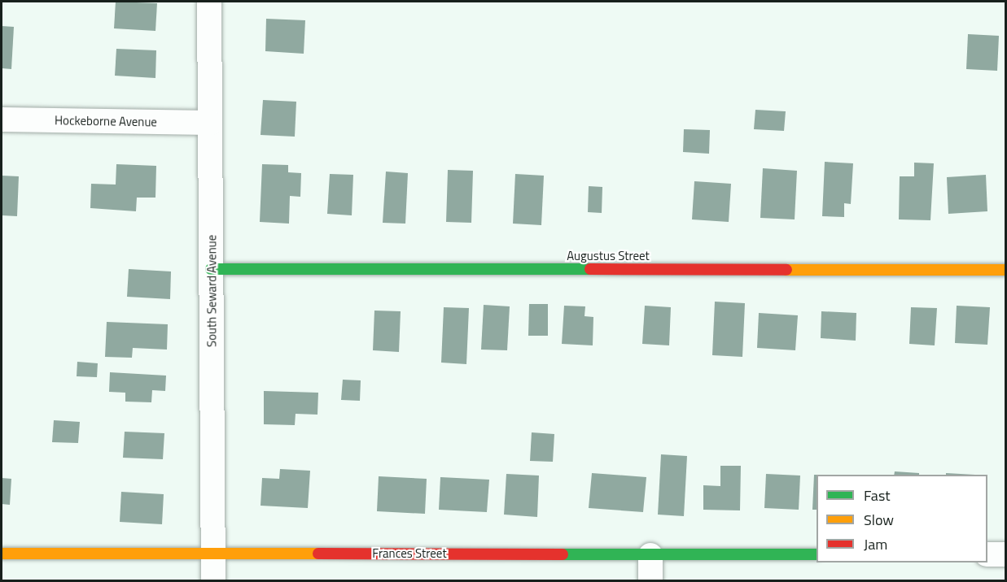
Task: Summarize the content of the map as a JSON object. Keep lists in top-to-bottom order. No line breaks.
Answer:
{"streets":{"street":["Hockeborne Avenue","Augustus Street","South Seward Avenue","Frances Street"]},"crossings":[["Hockeborne Avenue","South Seward Avenue"],["Augustus Street","South Seward Avenue"],["South Seward Avenue","Frances Street"]],"legend":["Fast","Slow","Jam"]}
